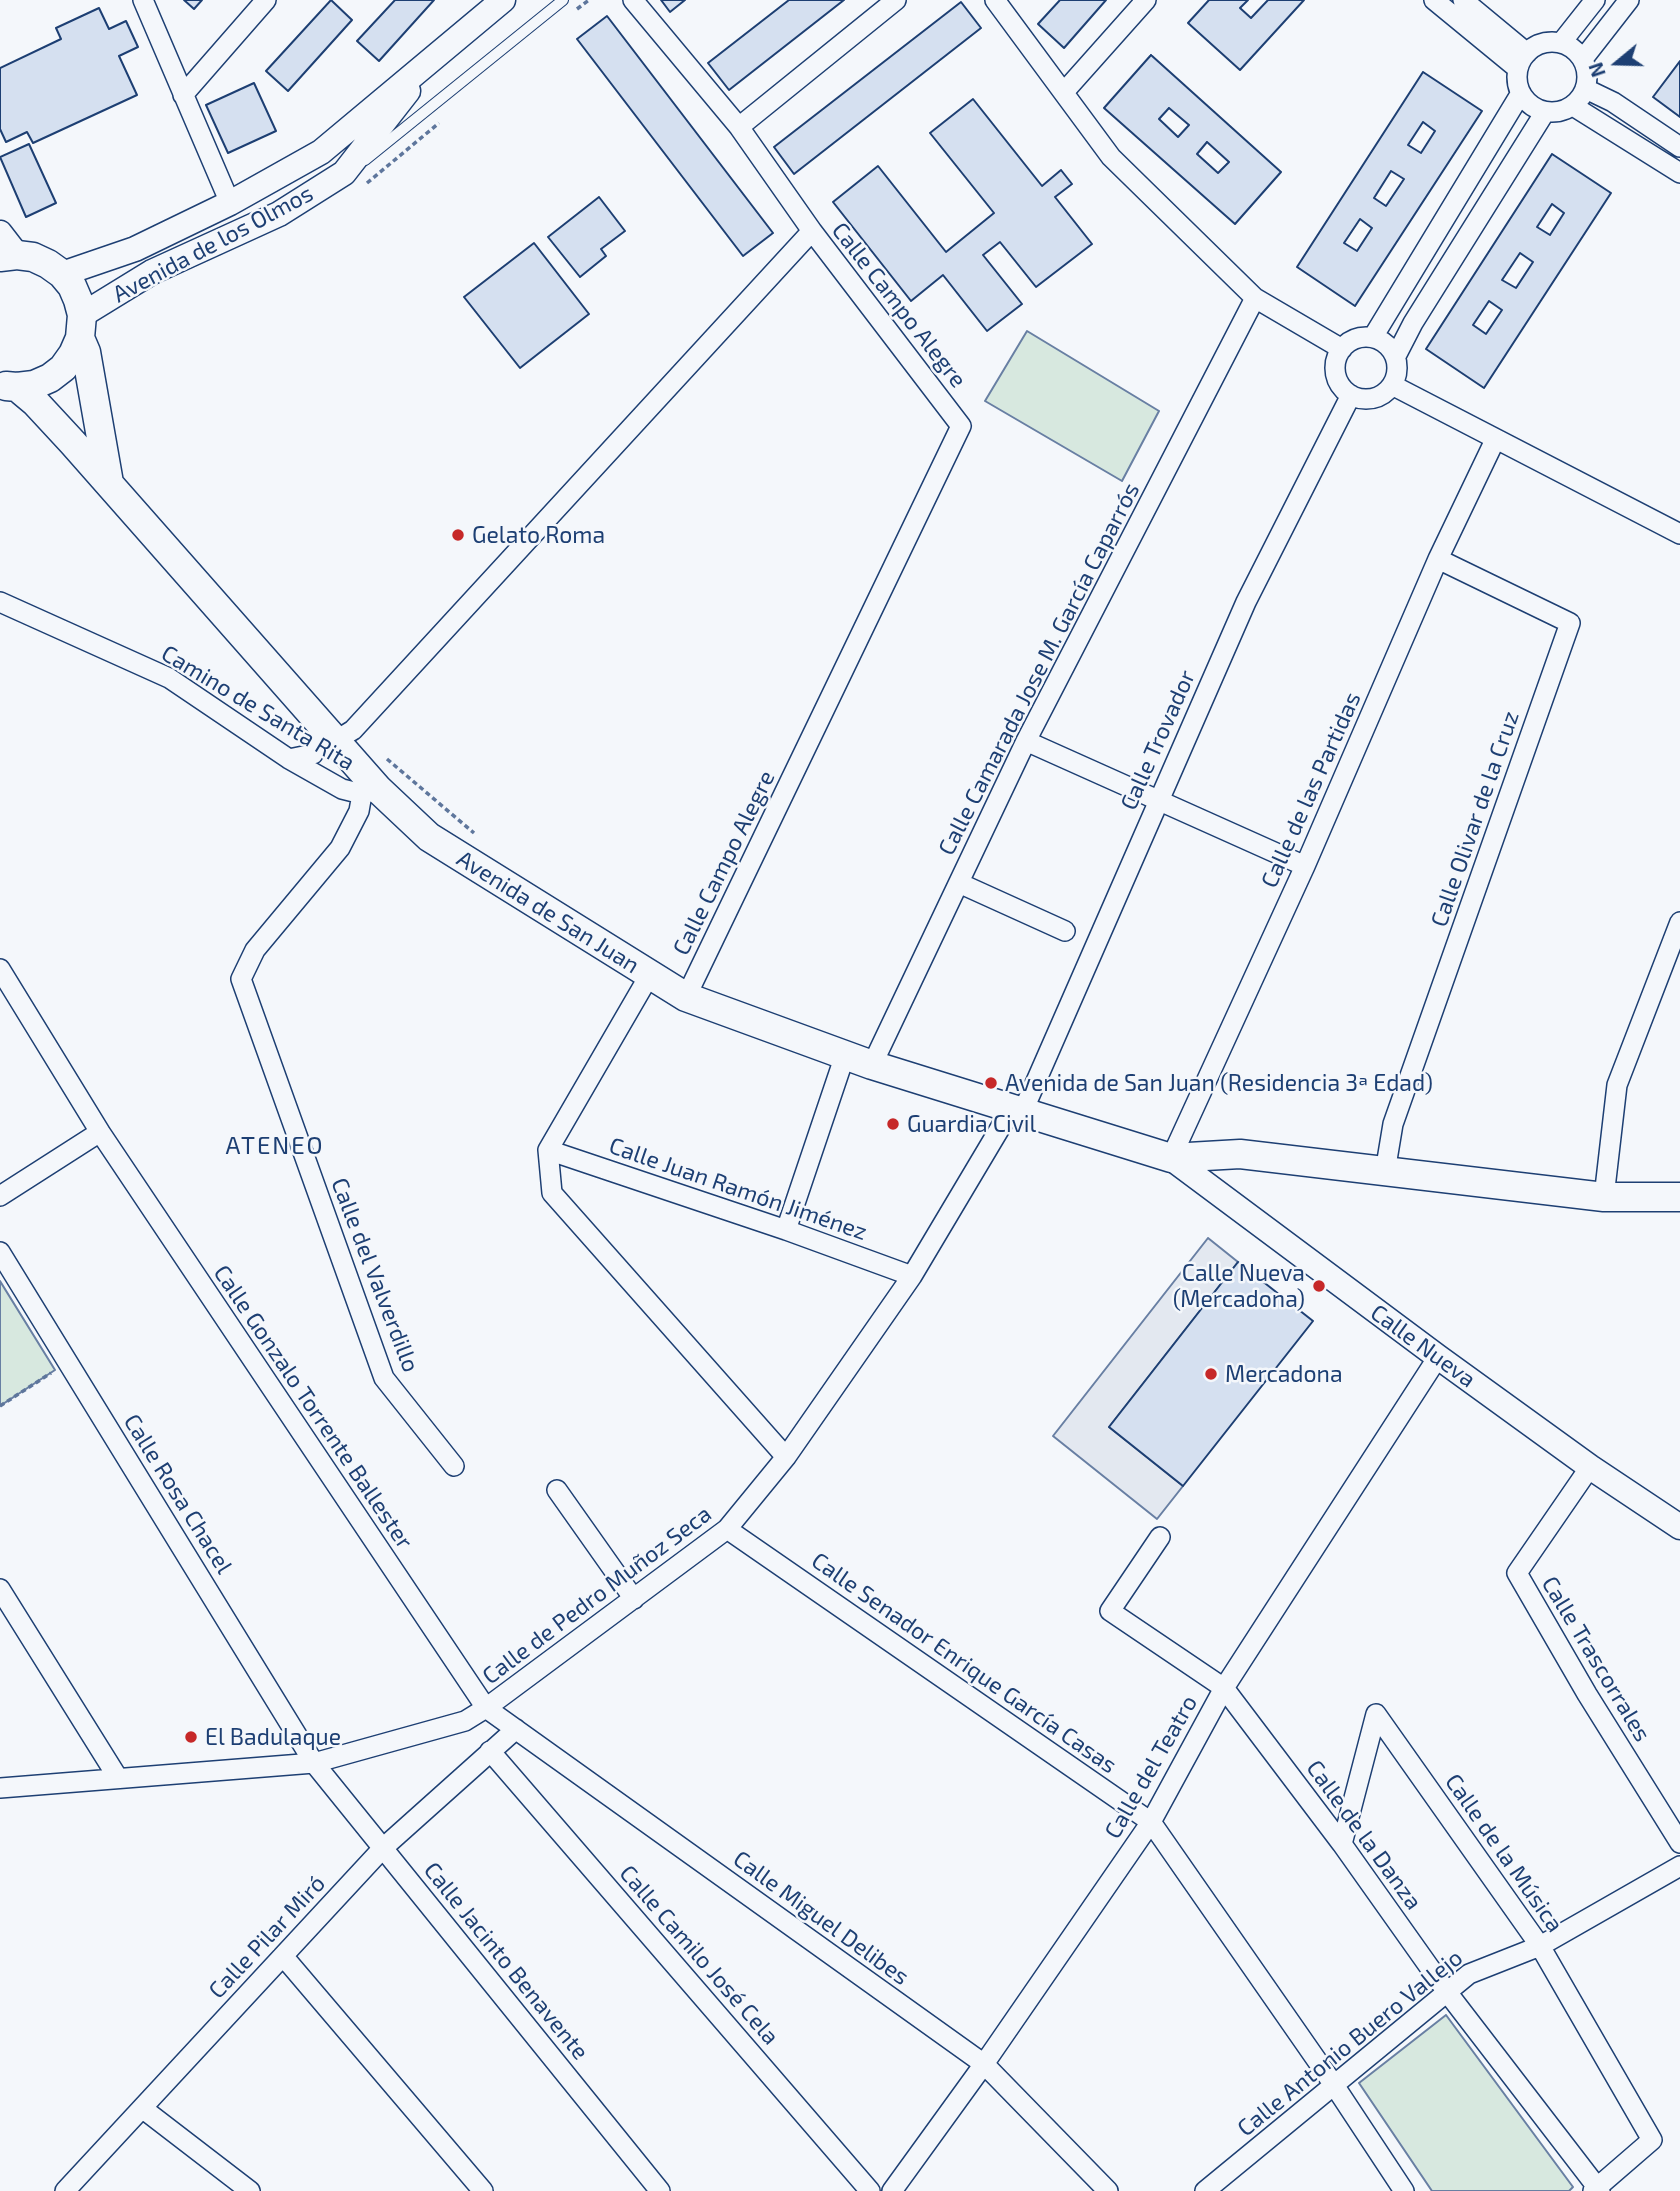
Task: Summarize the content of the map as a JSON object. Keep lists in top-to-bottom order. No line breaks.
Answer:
{"streets":{"main road":["Avenida de San Juan"],"street":["Avenida de los Olmos","Calle Campo Alegre","Calle Camarada Jose M. García Caparrós","Camino de Santa Rita","Calle Trovador","Calle de las Partidas","Calle Olivar de la Cruz","Calle Juan Ramón Jiménez","Calle del Valverdillo","Calle Nueva","Calle Gonzalo Torrente Ballester","Calle Rosa Chacel","Calle de Pedro Muñoz Seca","Calle Trascorrales","Calle Senador Enrique García Casas","Calle del Teatro","Calle de la Danza","Calle de la Música","Calle Miguel Delibes","Calle Pilar Miró","Calle Camilo José Cela","Calle Jacinto Benavente","Calle Antonio Buero Vallejo"]},"crossings":[["Calle Campo Alegre","Avenida de San Juan"],["Calle Camarada Jose M. García Caparrós","Avenida de San Juan"],["Camino de Santa Rita","Avenida de San Juan"],["Camino de Santa Rita","Calle del Valverdillo"],["Calle Trovador","Avenida de San Juan"],["Calle Trovador","Calle de Pedro Muñoz Seca"],["Calle de las Partidas","Calle Olivar de la Cruz"],["Calle de las Partidas","Avenida de San Juan"],["Calle de las Partidas","Calle Nueva"],["Calle Olivar de la Cruz","Avenida de San Juan"],["Avenida de San Juan","Calle del Valverdillo"],["Avenida de San Juan","Calle Nueva"],["Avenida de San Juan","Calle de Pedro Muñoz Seca"],["Calle Juan Ramón Jiménez","Calle de Pedro Muñoz Seca"],["Calle Nueva","Calle Trascorrales"],["Calle Nueva","Calle del Teatro"],["Calle Gonzalo Torrente Ballester","Calle de Pedro Muñoz Seca"],["Calle Gonzalo Torrente Ballester","Calle Miguel Delibes"],["Calle Rosa Chacel","Calle de Pedro Muñoz Seca"],["Calle Rosa Chacel","Calle Jacinto Benavente"],["Calle de Pedro Muñoz Seca","Calle Senador Enrique García Casas"],["Calle de Pedro Muñoz Seca","Calle Miguel Delibes"],["Calle de Pedro Muñoz Seca","Calle Jacinto Benavente"],["Calle Senador Enrique García Casas","Calle del Teatro"],["Calle Senador Enrique García Casas","Calle Antonio Buero Vallejo"],["Calle del Teatro","Calle de la Danza"],["Calle del Teatro","Calle Miguel Delibes"],["Calle de la Danza","Calle de la Música"],["Calle de la Danza","Calle Antonio Buero Vallejo"],["Calle de la Música","Calle Antonio Buero Vallejo"],["Calle Miguel Delibes","Calle Pilar Miró"],["Calle Pilar Miró","Calle Camilo José Cela"],["Calle Pilar Miró","Calle Jacinto Benavente"]],"districts":["ATENEO"],"places":["Gelato Roma","Avenida de San Juan (Residencia 3ª Edad)","Guardia Civil","Calle Nueva (Mercadona)","Mercadona","El Badulaque"],"north":"left"}
